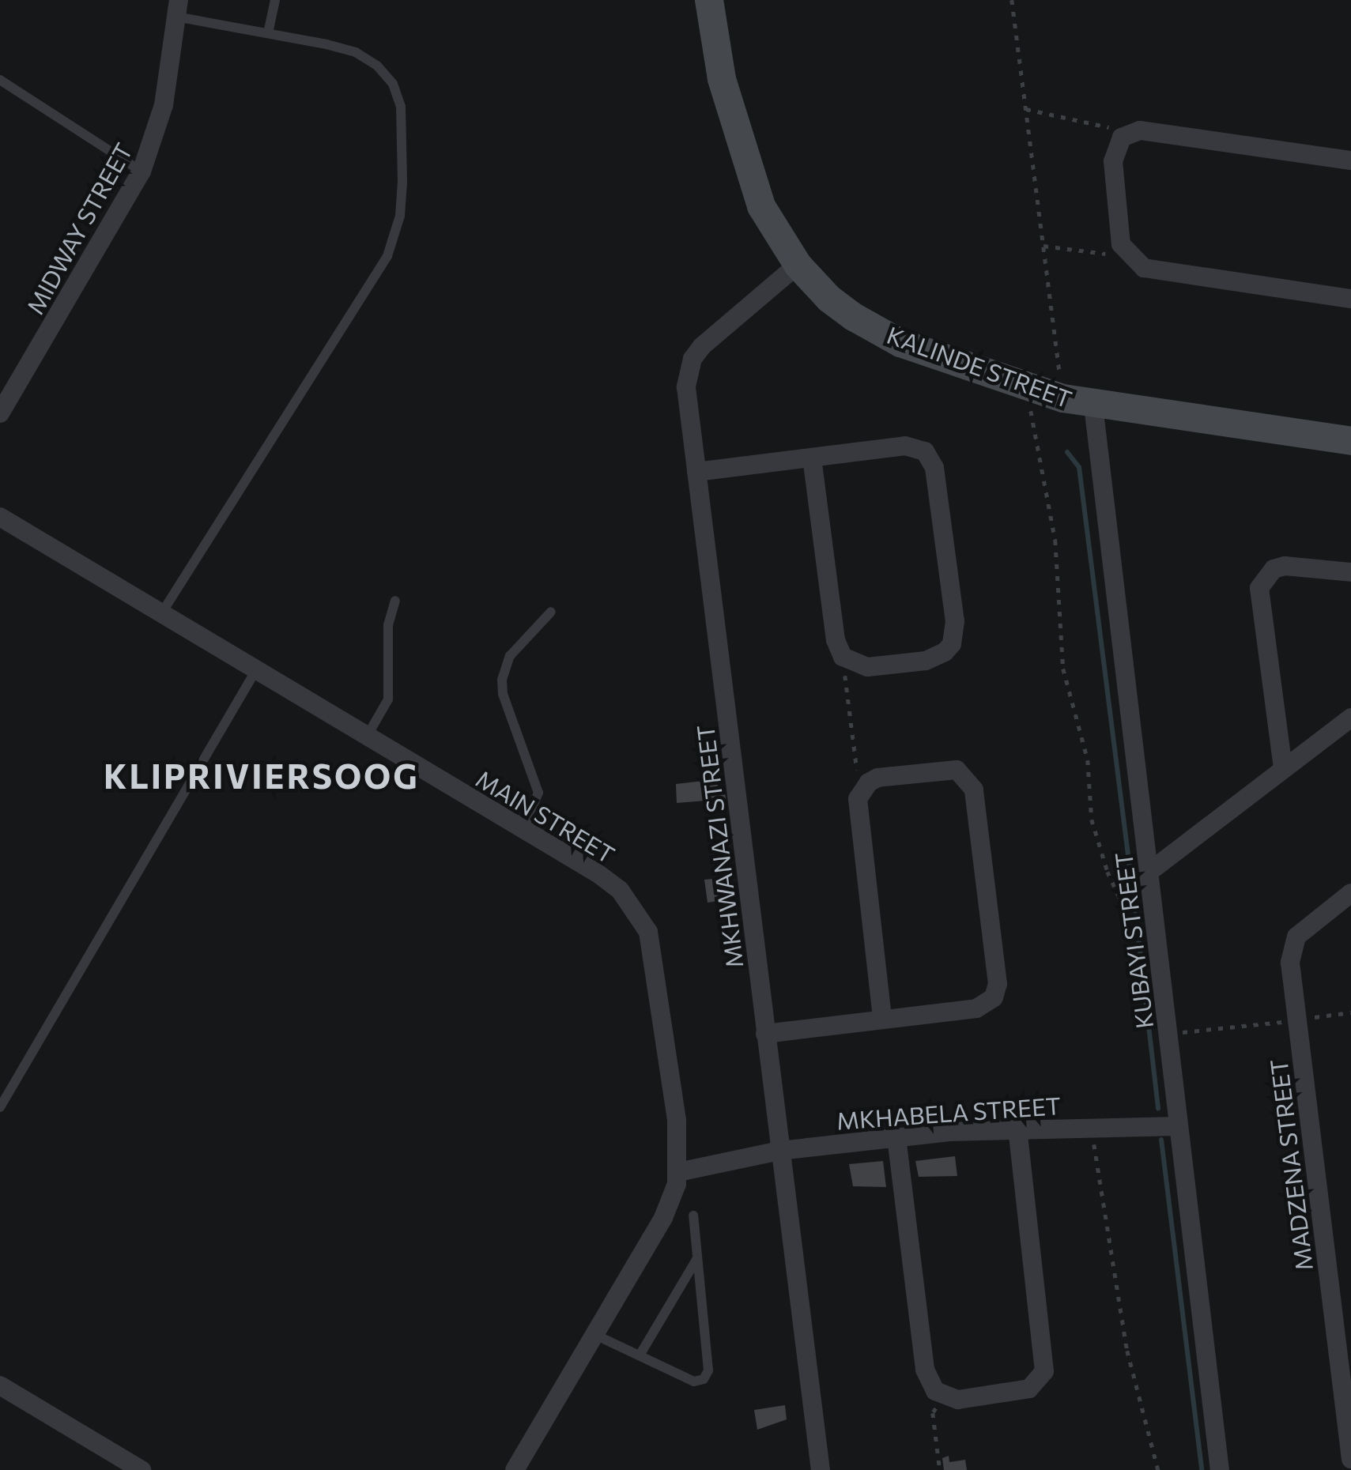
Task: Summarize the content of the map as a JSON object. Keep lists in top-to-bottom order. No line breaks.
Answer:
{"streets":{"street":["MIDWAY STREET","KALINDE STREET","MAIN STREET","MKHWANAZI STREET","KUBAYI STREET","MKHABELA STREET","MADZENA STREET"]},"crossings":[["KALINDE STREET","MKHWANAZI STREET"],["KALINDE STREET","KUBAYI STREET"],["MAIN STREET","MKHABELA STREET"],["MKHWANAZI STREET","MKHABELA STREET"],["KUBAYI STREET","MKHABELA STREET"]],"districts":["KLIPRIVIERSOOG"]}
